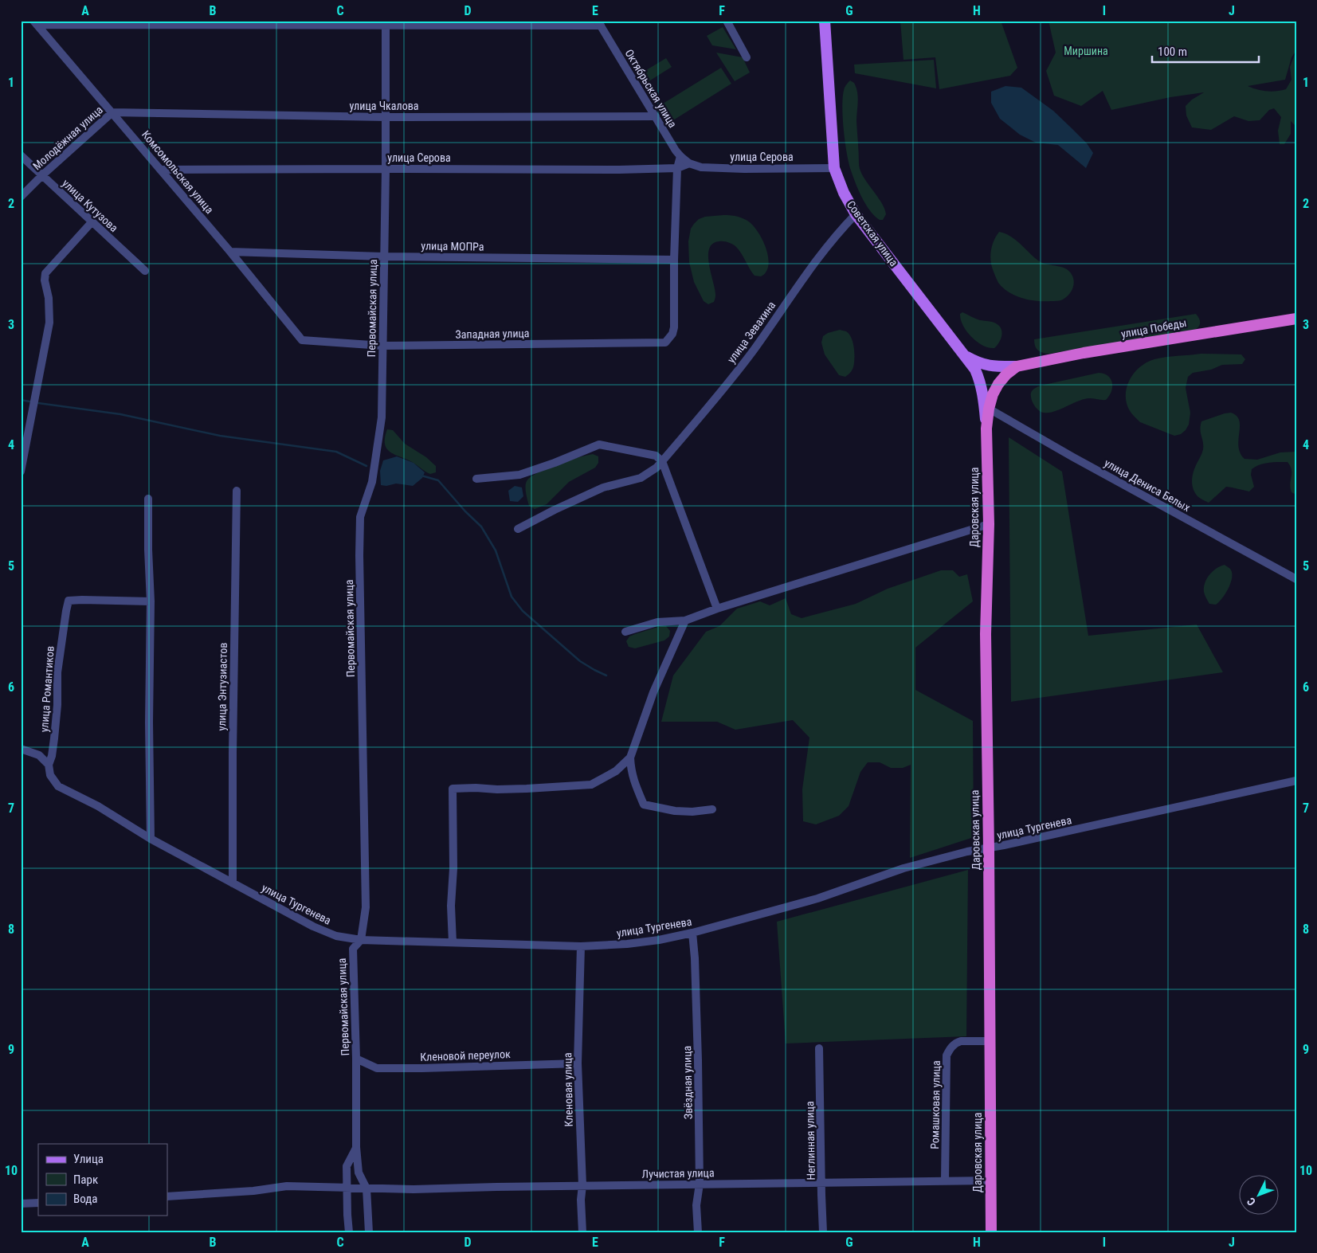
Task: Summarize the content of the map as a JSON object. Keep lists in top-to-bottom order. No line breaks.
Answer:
{"streets":{"highway":["улица Победы","Даровская улица"],"main road":["Советская улица"],"street":["Октябрьская улица","улица Чкалова","Молодёжная улица","улица Серова","Комсомольская улица","улица Кутузова","улица МОПРа","Первомайская улица","улица Зевахина","Западная улица","улица Дениса Белых","улица Энтузиастов","улица Романтиков","улица Тургенева","Кленовой переулок","Звёздная улица","Кленовая улица","Ромашковая улица","Неглинная улица","Лучистая улица"]},"crossings":[["Октябрьская улица","улица Чкалова"],["Октябрьская улица","улица Серова"],["улица Чкалова","Молодёжная улица"],["улица Чкалова","Комсомольская улица"],["улица Чкалова","Первомайская улица"],["Молодёжная улица","Комсомольская улица"],["Молодёжная улица","улица Кутузова"],["улица Серова","Комсомольская улица"],["улица Серова","Советская улица"],["улица Серова","Первомайская улица"],["Комсомольская улица","улица МОПРа"],["Комсомольская улица","Западная улица"],["Советская улица","улица Победы"],["Советская улица","улица Зевахина"],["Советская улица","Даровская улица"],["улица МОПРа","Первомайская улица"],["улица МОПРа","Западная улица"],["Первомайская улица","Западная улица"],["Первомайская улица","улица Тургенева"],["Первомайская улица","Кленовой переулок"],["Первомайская улица","Лучистая улица"],["улица Победы","Даровская улица"],["улица Дениса Белых","Даровская улица"],["Даровская улица","улица Тургенева"],["Даровская улица","Ромашковая улица"],["Даровская улица","Лучистая улица"],["улица Энтузиастов","улица Тургенева"],["улица Романтиков","улица Тургенева"],["улица Тургенева","Звёздная улица"],["улица Тургенева","Кленовая улица"],["Кленовой переулок","Кленовая улица"],["Звёздная улица","Лучистая улица"],["Кленовая улица","Лучистая улица"],["Ромашковая улица","Лучистая улица"],["Неглинная улица","Лучистая улица"]],"parks":["Миршина"],"legend":["Улица","Парк","Вода"],"scale_bar":"100 m","north":"bottom left","grid":{"columns":["A","B","C","D","E","F","G","H","I","J"],"rows":["1","2","3","4","5","6","7","8","9","10"]}}
